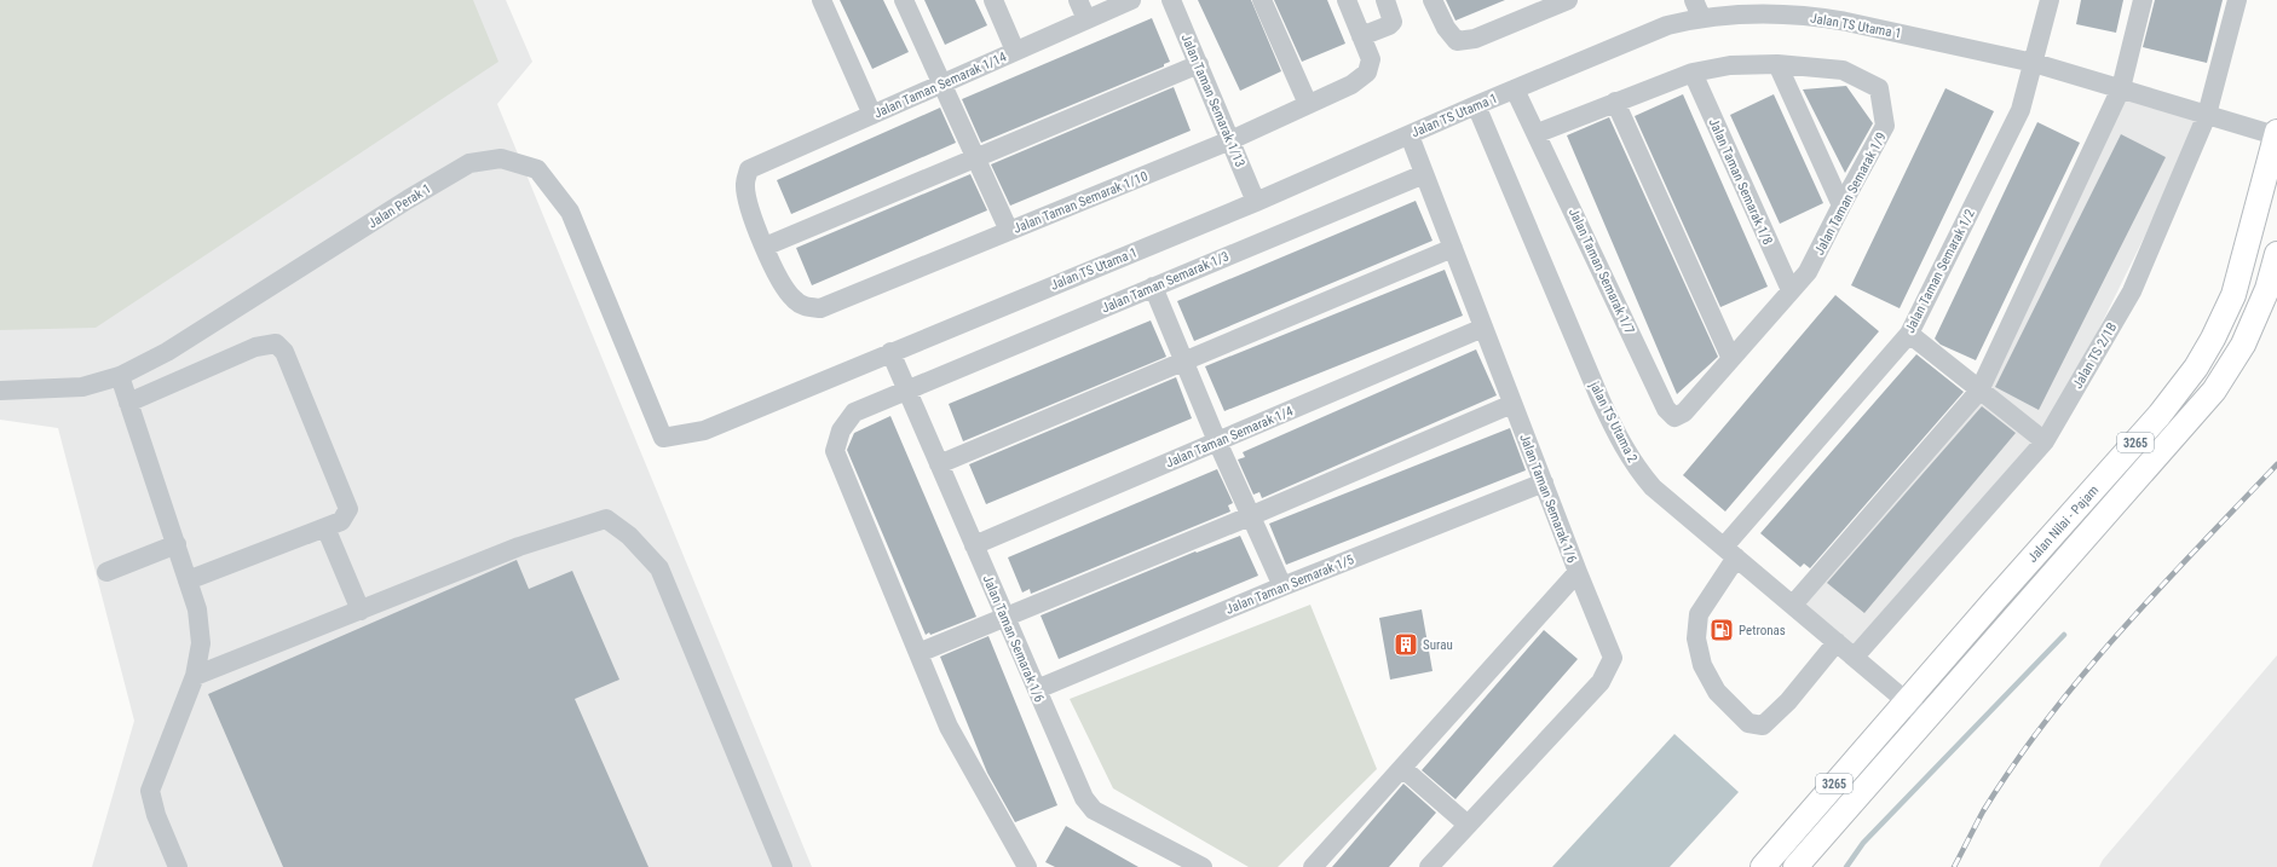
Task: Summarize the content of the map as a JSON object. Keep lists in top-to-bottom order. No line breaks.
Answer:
{"streets":{"main road":["3265","Jalan Nilai - Pajam"],"street":["Jalan TS Utama 1","Jalan Taman Semarak 1/14","Jalan Taman Semarak 1/13","Jalan Taman Semarak 1/8","Jalan Taman Semarak 1/9","Jalan Taman Semarak 1/10","Jalan Perak 1","Jalan Taman Semarak 1/7","Jalan Taman Semarak 1/2","Jalan Taman Semarak 1/3","Jalan TS 2/1B","jalan TS Utama 2","Jalan Taman Semarak 1/4","Jalan Taman Semarak 1/6","Jalan Taman Semarak 1/5"]},"crossings":[["Jalan TS Utama 1","Jalan Taman Semarak 1/13"],["Jalan TS Utama 1","Jalan Perak 1"],["Jalan TS Utama 1","Jalan Taman Semarak 1/7"],["Jalan TS Utama 1","Jalan Taman Semarak 1/2"],["Jalan TS Utama 1","Jalan TS 2/1B"],["Jalan TS Utama 1","jalan TS Utama 2"],["Jalan TS Utama 1","Jalan Taman Semarak 1/6"],["Jalan TS Utama 1","Jalan Nilai - Pajam"],["Jalan Taman Semarak 1/14","Jalan Taman Semarak 1/10"],["Jalan Taman Semarak 1/13","Jalan Taman Semarak 1/10"],["Jalan Taman Semarak 1/8","Jalan Taman Semarak 1/9"],["Jalan Taman Semarak 1/9","Jalan Taman Semarak 1/7"],["Jalan Taman Semarak 1/2","jalan TS Utama 2"],["Jalan Taman Semarak 1/3","Jalan Taman Semarak 1/6"],["Jalan TS 2/1B","jalan TS Utama 2"],["jalan TS Utama 2","Jalan Nilai - Pajam"],["Jalan Taman Semarak 1/4","Jalan Taman Semarak 1/6"],["Jalan Taman Semarak 1/6","Jalan Taman Semarak 1/5"]],"places":{"fuel station":["Petronas"],"building":["Surau"]}}
